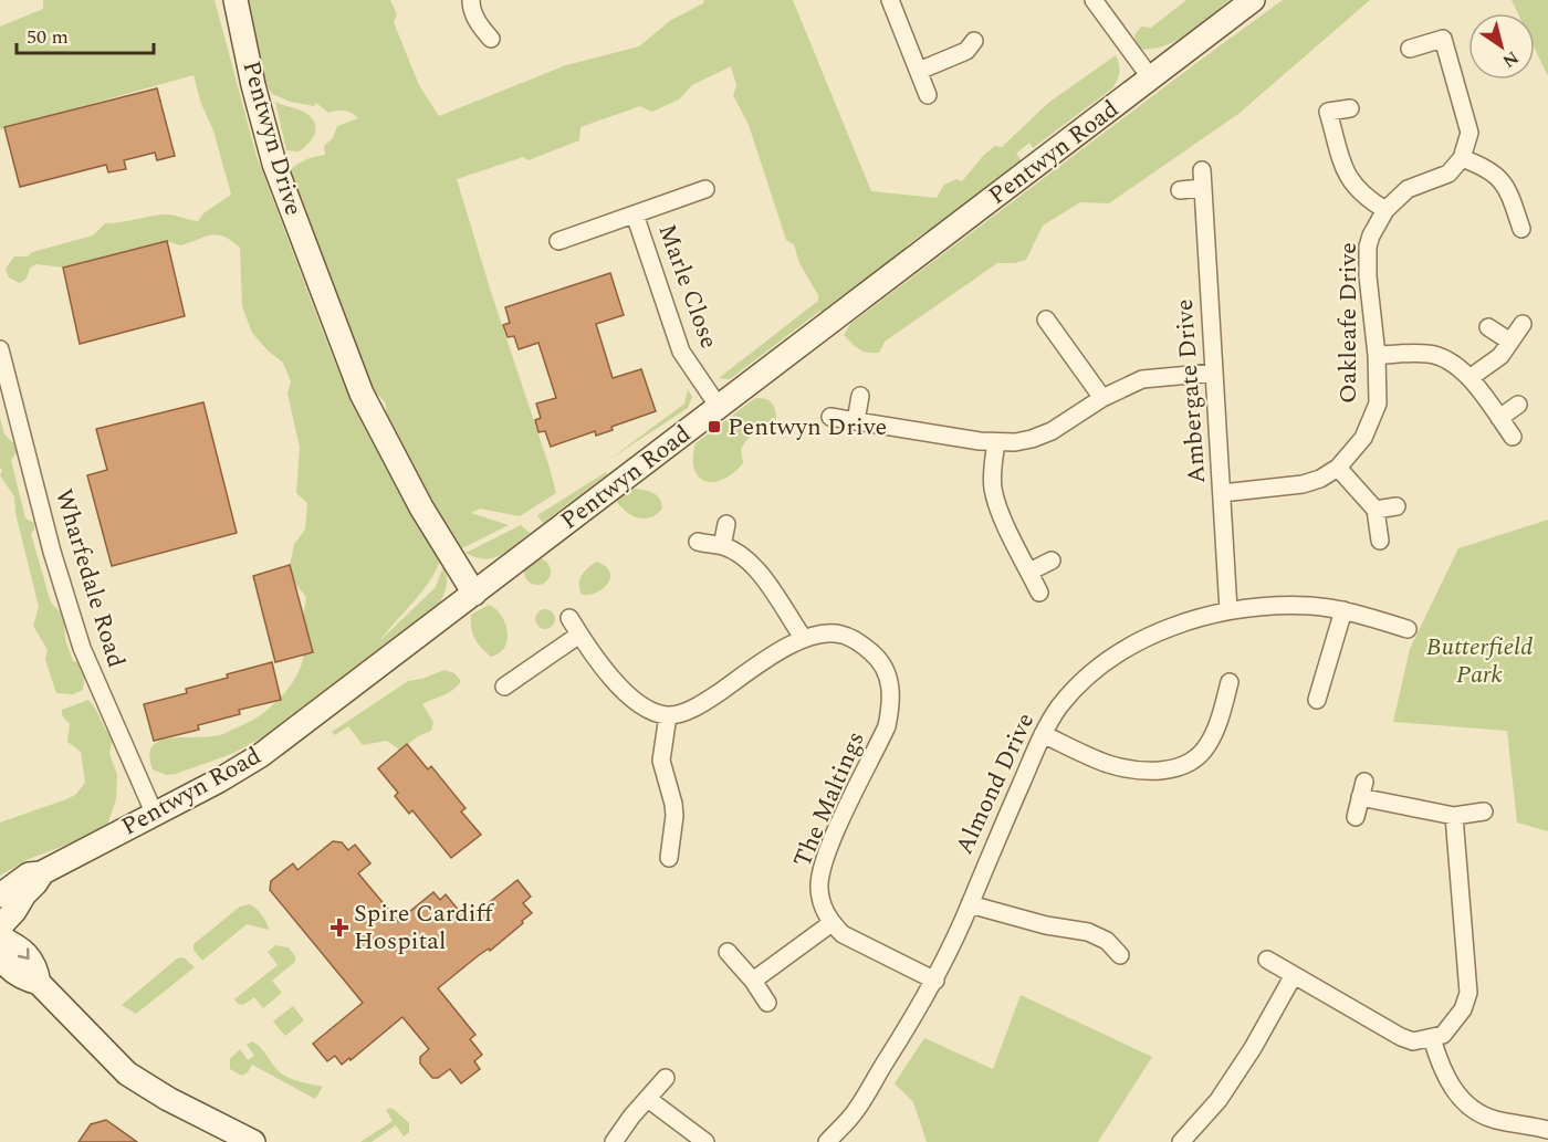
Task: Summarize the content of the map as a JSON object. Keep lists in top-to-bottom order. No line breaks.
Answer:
{"streets":{"street":["Pentwyn Drive","Pentwyn Road","Marle Close","Oakleafe Drive","Ambergate Drive","Wharfedale Road","Almond Drive","The Maltings"]},"crossings":[["Pentwyn Drive","Pentwyn Road"],["Pentwyn Road","Marle Close"],["Pentwyn Road","Wharfedale Road"],["Oakleafe Drive","Ambergate Drive"],["Ambergate Drive","Almond Drive"]],"parks":["Butterfield Park"],"places":{"transit":["Pentwyn Drive"],"health":["Spire Cardiff Hospital"]},"scale_bar":"50 m","north":"bottom right"}
